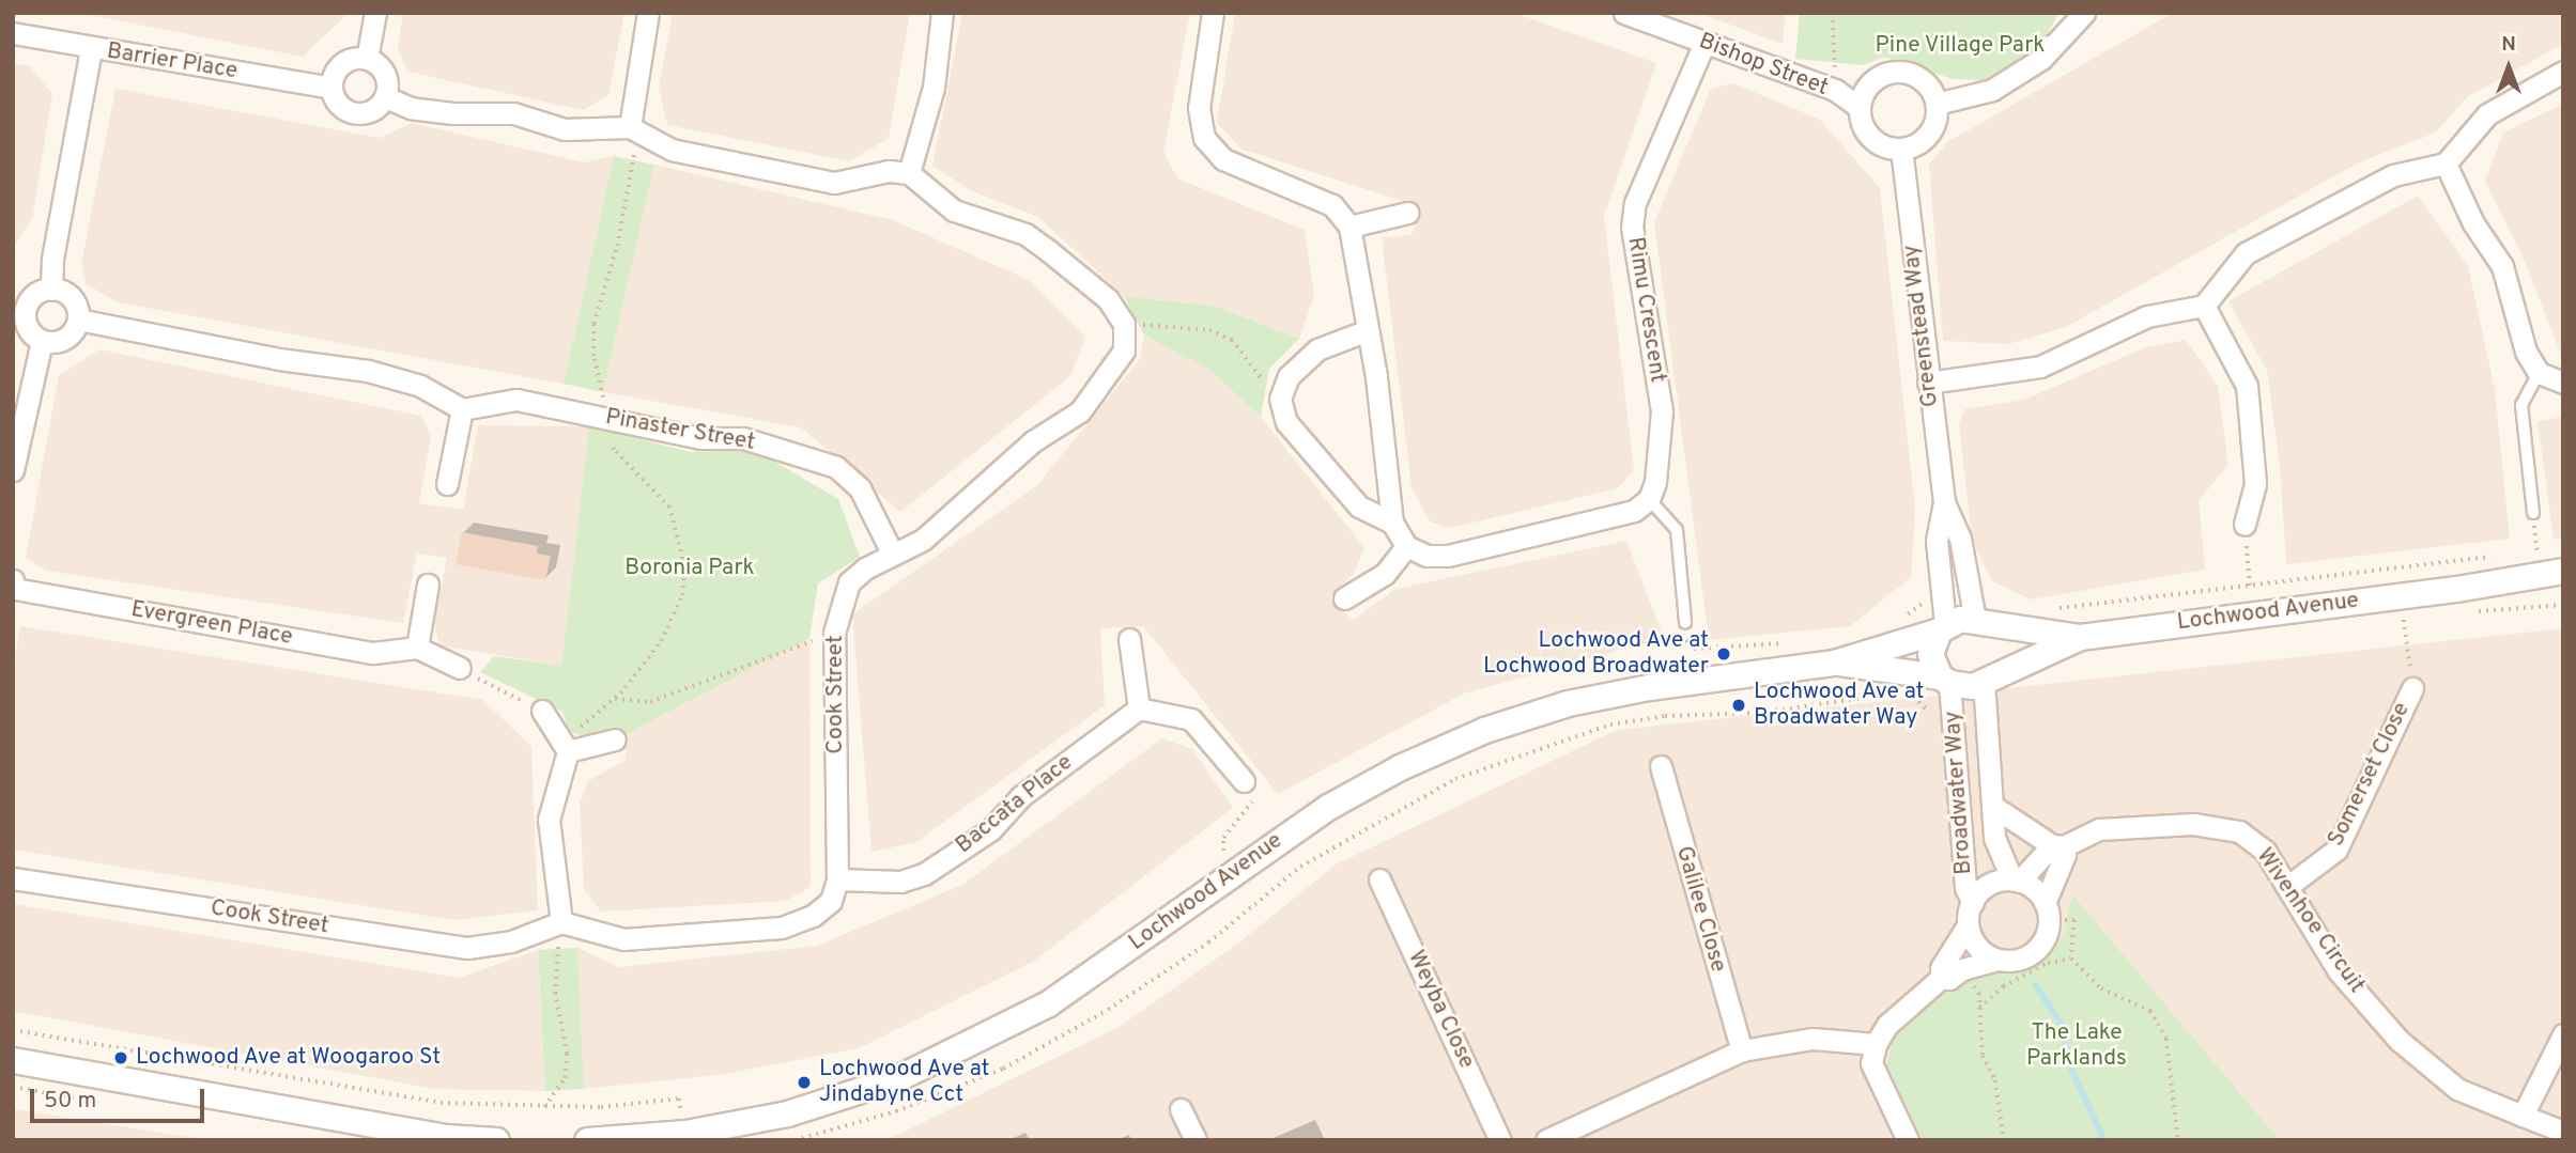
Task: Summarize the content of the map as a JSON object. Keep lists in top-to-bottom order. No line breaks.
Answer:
{"streets":{"street":["Barrier Place","Bishop Street","Rimu Crescent","Greenstead Way","Pinaster Street","Lochwood Avenue","Evergreen Place","Cook Street","Somerset Close","Broadwater Way","Baccata Place","Galilee Close","Wivenhoe Circuit","Weyba Close"]},"crossings":[["Bishop Street","Rimu Crescent"],["Bishop Street","Greenstead Way"],["Greenstead Way","Lochwood Avenue"],["Greenstead Way","Broadwater Way"],["Pinaster Street","Cook Street"],["Lochwood Avenue","Broadwater Way"],["Cook Street","Baccata Place"],["Somerset Close","Wivenhoe Circuit"],["Broadwater Way","Wivenhoe Circuit"]],"parks":["Pine Village Park","Boronia Park","The Lake Parklands"],"places":["Lochwood Ave at Lochwood Broadwater","Lochwood Ave at Broadwater Way","Lochwood Ave at Woogaroo St","Lochwood Ave at Jindabyne Cct"],"scale_bar":"50 m","north":"top"}
